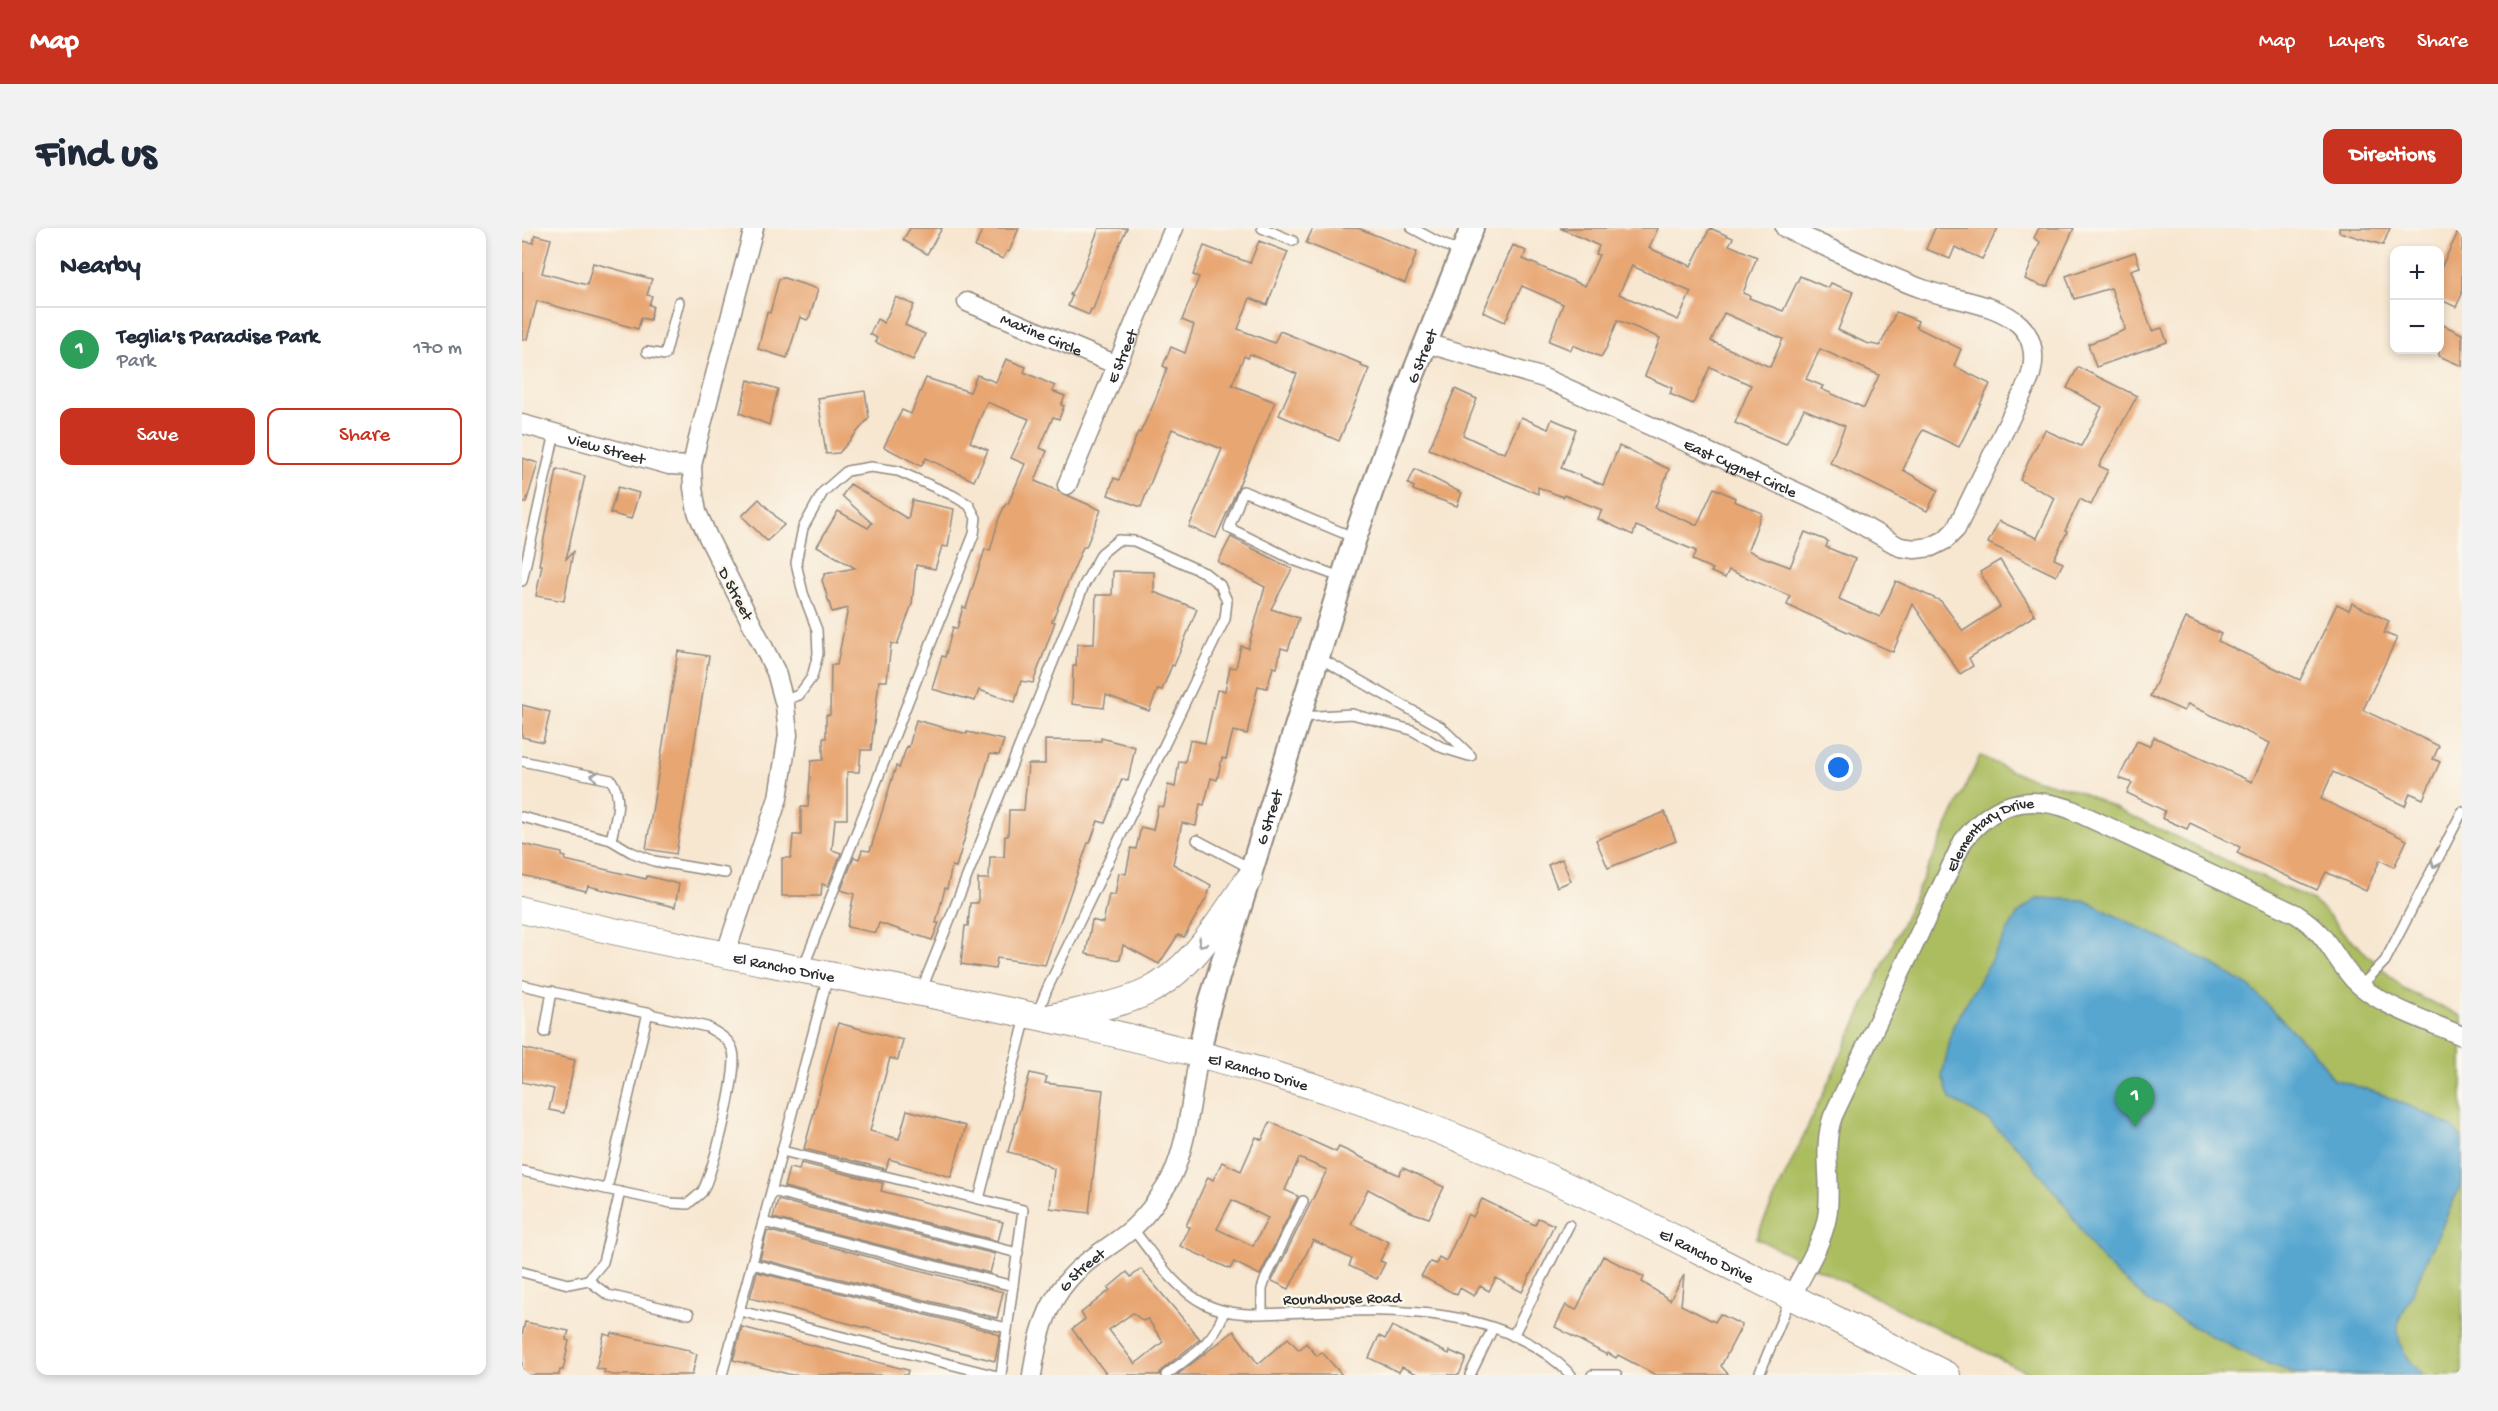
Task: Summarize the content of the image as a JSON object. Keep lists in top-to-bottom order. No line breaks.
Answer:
{"streets":{"main road":["El Rancho Drive"],"street":["Maxine Circle","E Street","G Street","View Street","East Cygnet Circle","D Street","Elementary Drive"],"lane":["Roundhouse Road"]},"crossings":[["Maxine Circle","E Street"],["G Street","East Cygnet Circle"],["G Street","El Rancho Drive"],["G Street","Roundhouse Road"],["View Street","D Street"],["D Street","El Rancho Drive"],["Elementary Drive","El Rancho Drive"]],"page":{"header":"Map","nav":["Map","Layers","Share"],"buttons":["Directions",["Save","Share"]],"title":"Find us","heading":"Nearby","map_buttons":["+","−"],"list":[{"mark":"1","name":"Teglia's Paradise Park","note":"Park","value":"170 m"}],"pins":"1"}}
